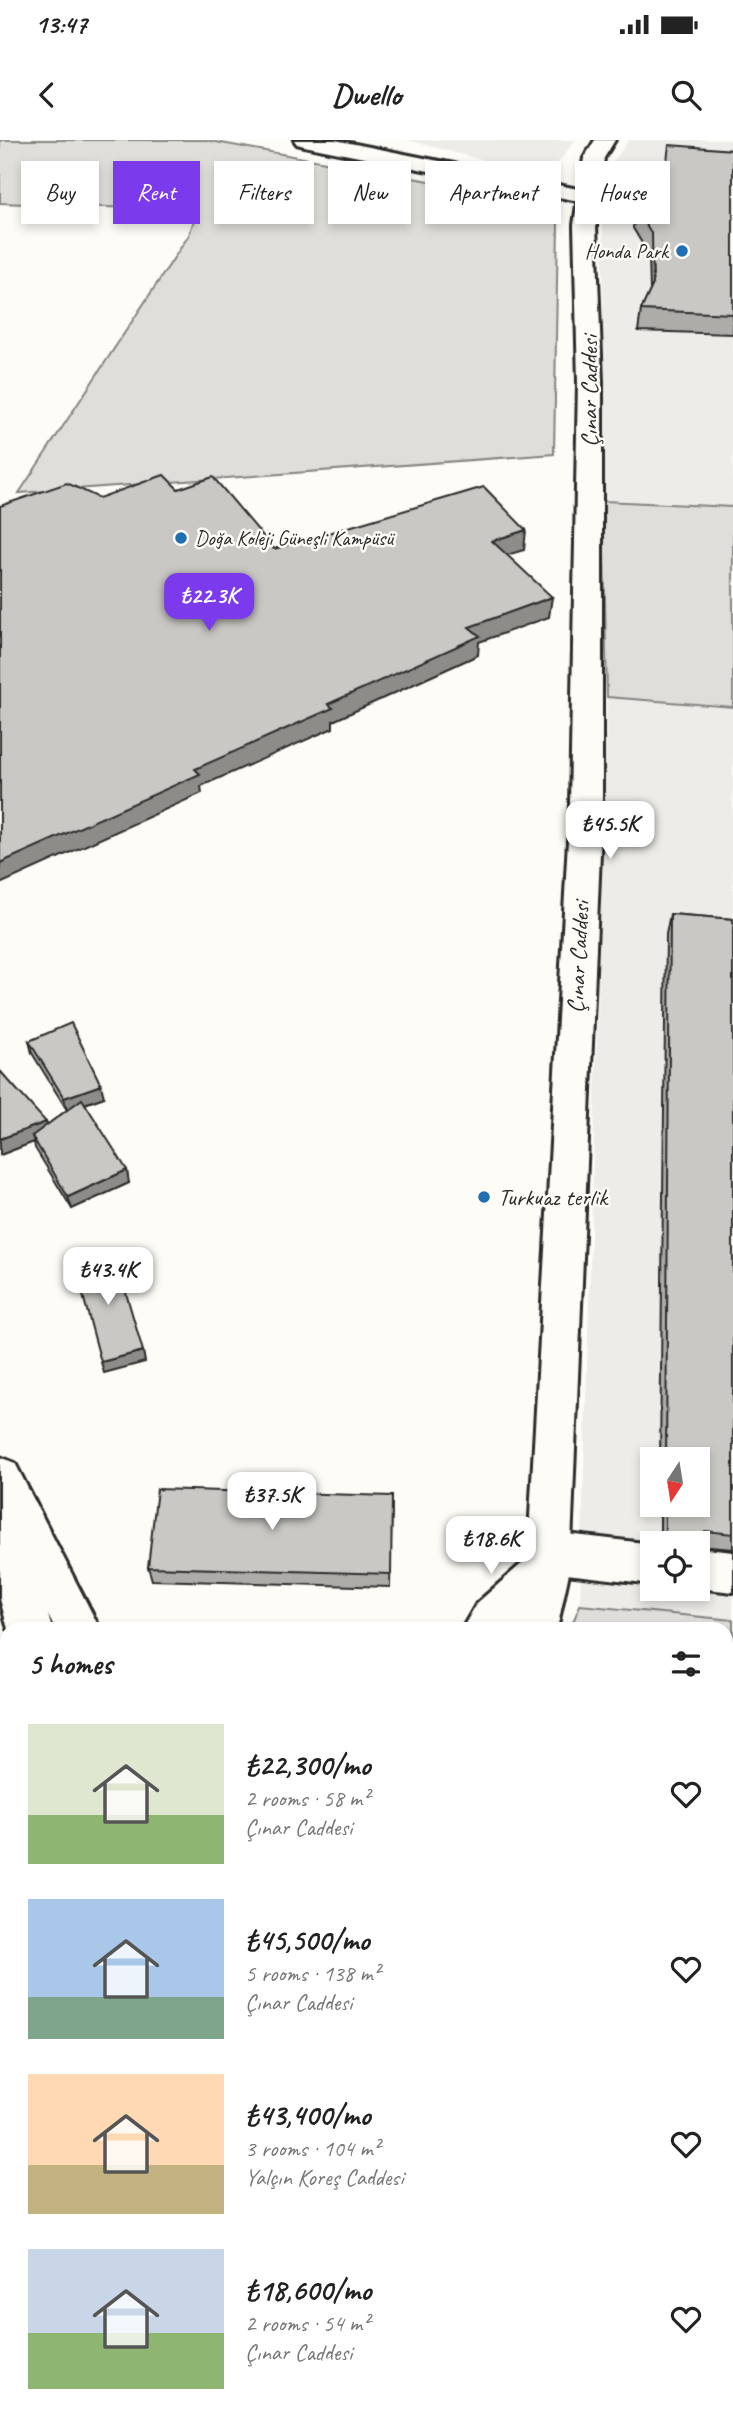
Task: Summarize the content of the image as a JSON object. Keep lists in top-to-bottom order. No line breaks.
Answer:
{"streets":{"main road":["Çınar Caddesi"]},"places":["Honda Park","Doğa Koleji Güneşli Kampüsü","Turkuaz terlik"],"north":"bottom","page":{"status":"13:47","header":"Dwello","chip":["Buy","Rent","Filters","New","Apartment","House"],"price":["₺22.3K","₺45.5K","₺43.4K","₺37.5K","₺18.6K"],"heading":"5 homes","list":[{"name":"₺22,300/mo","note":"2 rooms · 58 m² · Çınar Caddesi"},{"name":"₺45,500/mo","note":"5 rooms · 138 m² · Çınar Caddesi"},{"name":"₺43,400/mo","note":"3 rooms · 104 m² · Yalçın Koreş Caddesi"},{"name":"₺18,600/mo","note":"2 rooms · 54 m² · Çınar Caddesi"}]}}
